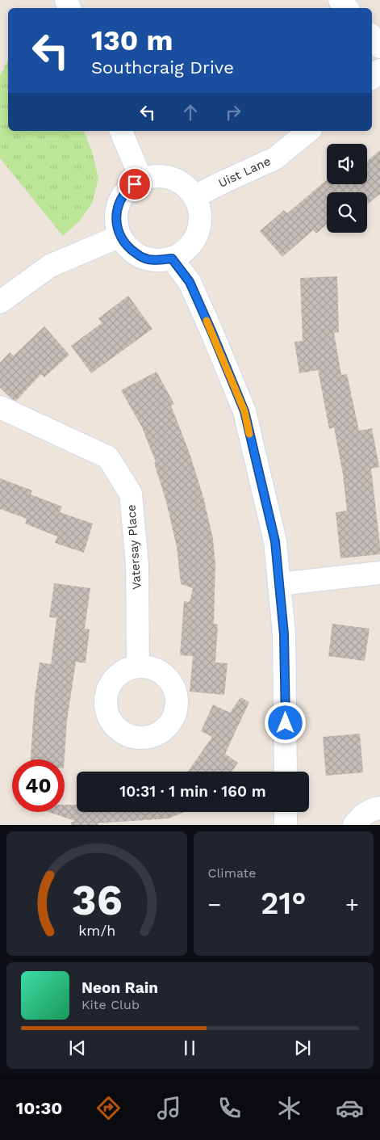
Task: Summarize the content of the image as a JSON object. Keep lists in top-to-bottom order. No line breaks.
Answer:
{"streets":{"street":["Uist Lane","Vatersay Place"]},"page":{"turn":["130 m","Southcraig Drive"],"limit":"40","trip":"10:31 · 1 min · 160 m","tile":"Climate","heat":["−","21°","+"],"song":["Neon Rain","Kite Club"],"tabs":"10:30","gauge":["36","km/h"]}}
